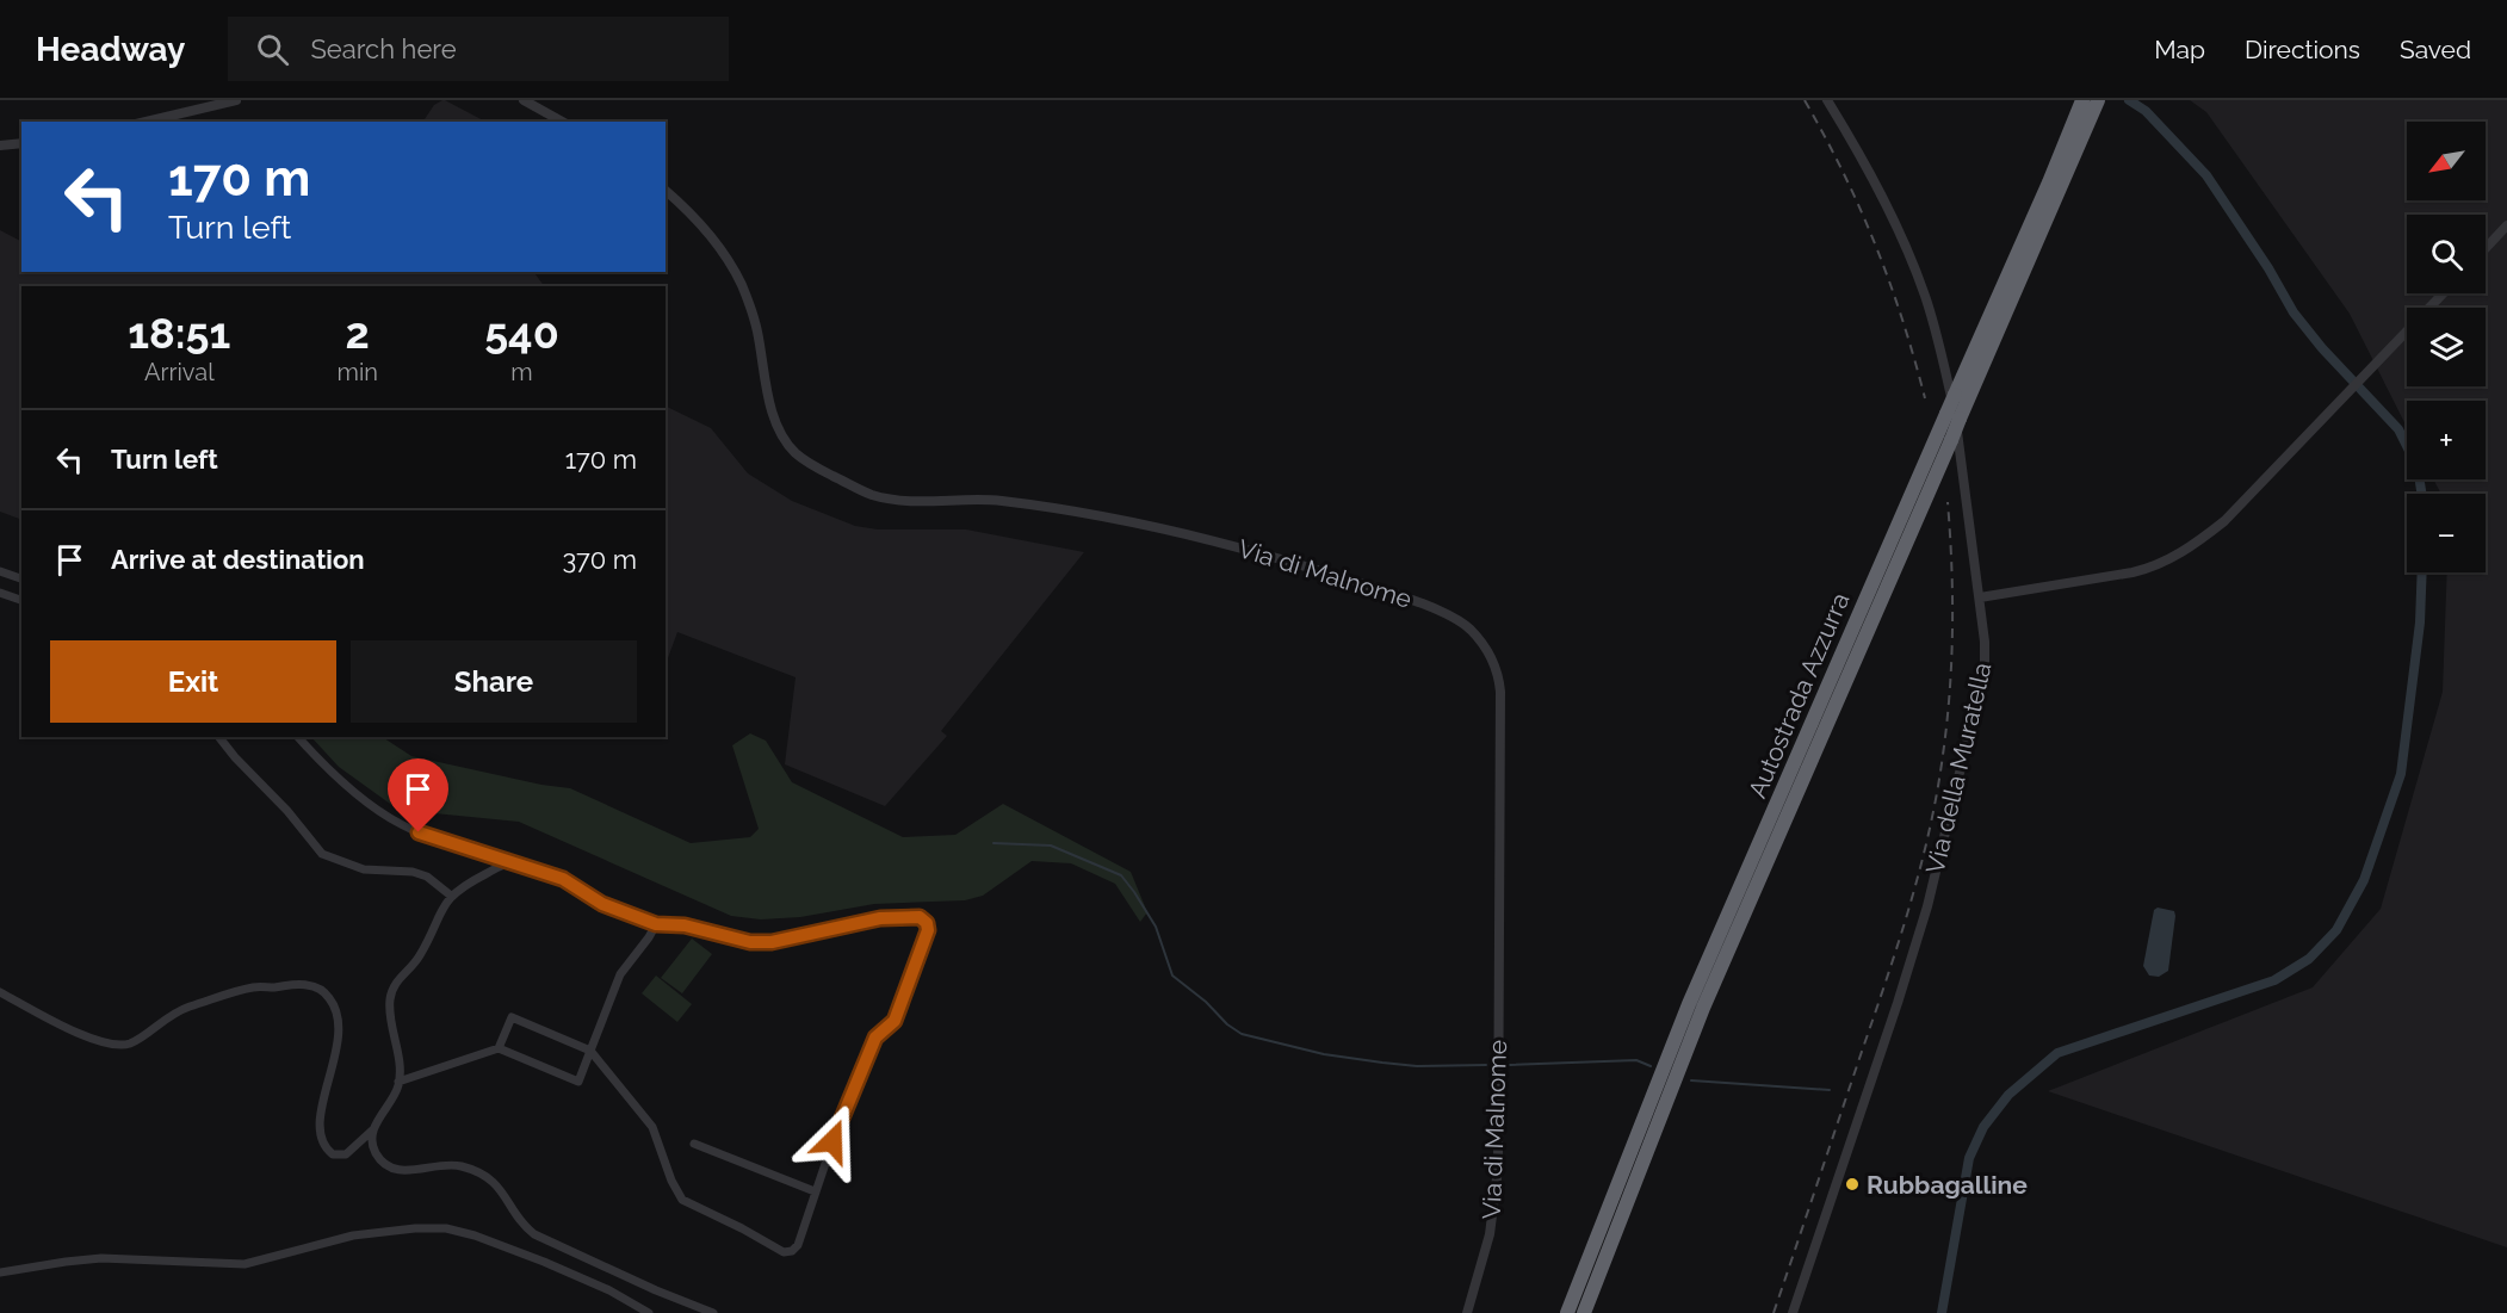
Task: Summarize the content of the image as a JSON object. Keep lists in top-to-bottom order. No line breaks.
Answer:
{"streets":{"highway":["Autostrada Azzurra"],"street":["Via di Malnome","Via della Muratella"]},"places":["Rubbagalline"],"north":"bottom left","page":{"header":"Headway","search":"Search here","nav":["Map","Directions","Saved"],"map_buttons":["+","−"],"turn":["170 m","Turn left"],"eta":["18:51","Arrival","2","min","540","m"],"list":[{"name":"Turn left","value":"170 m"},{"name":"Arrive at destination","value":"370 m"}],"buttons":["Exit","Share"]}}
